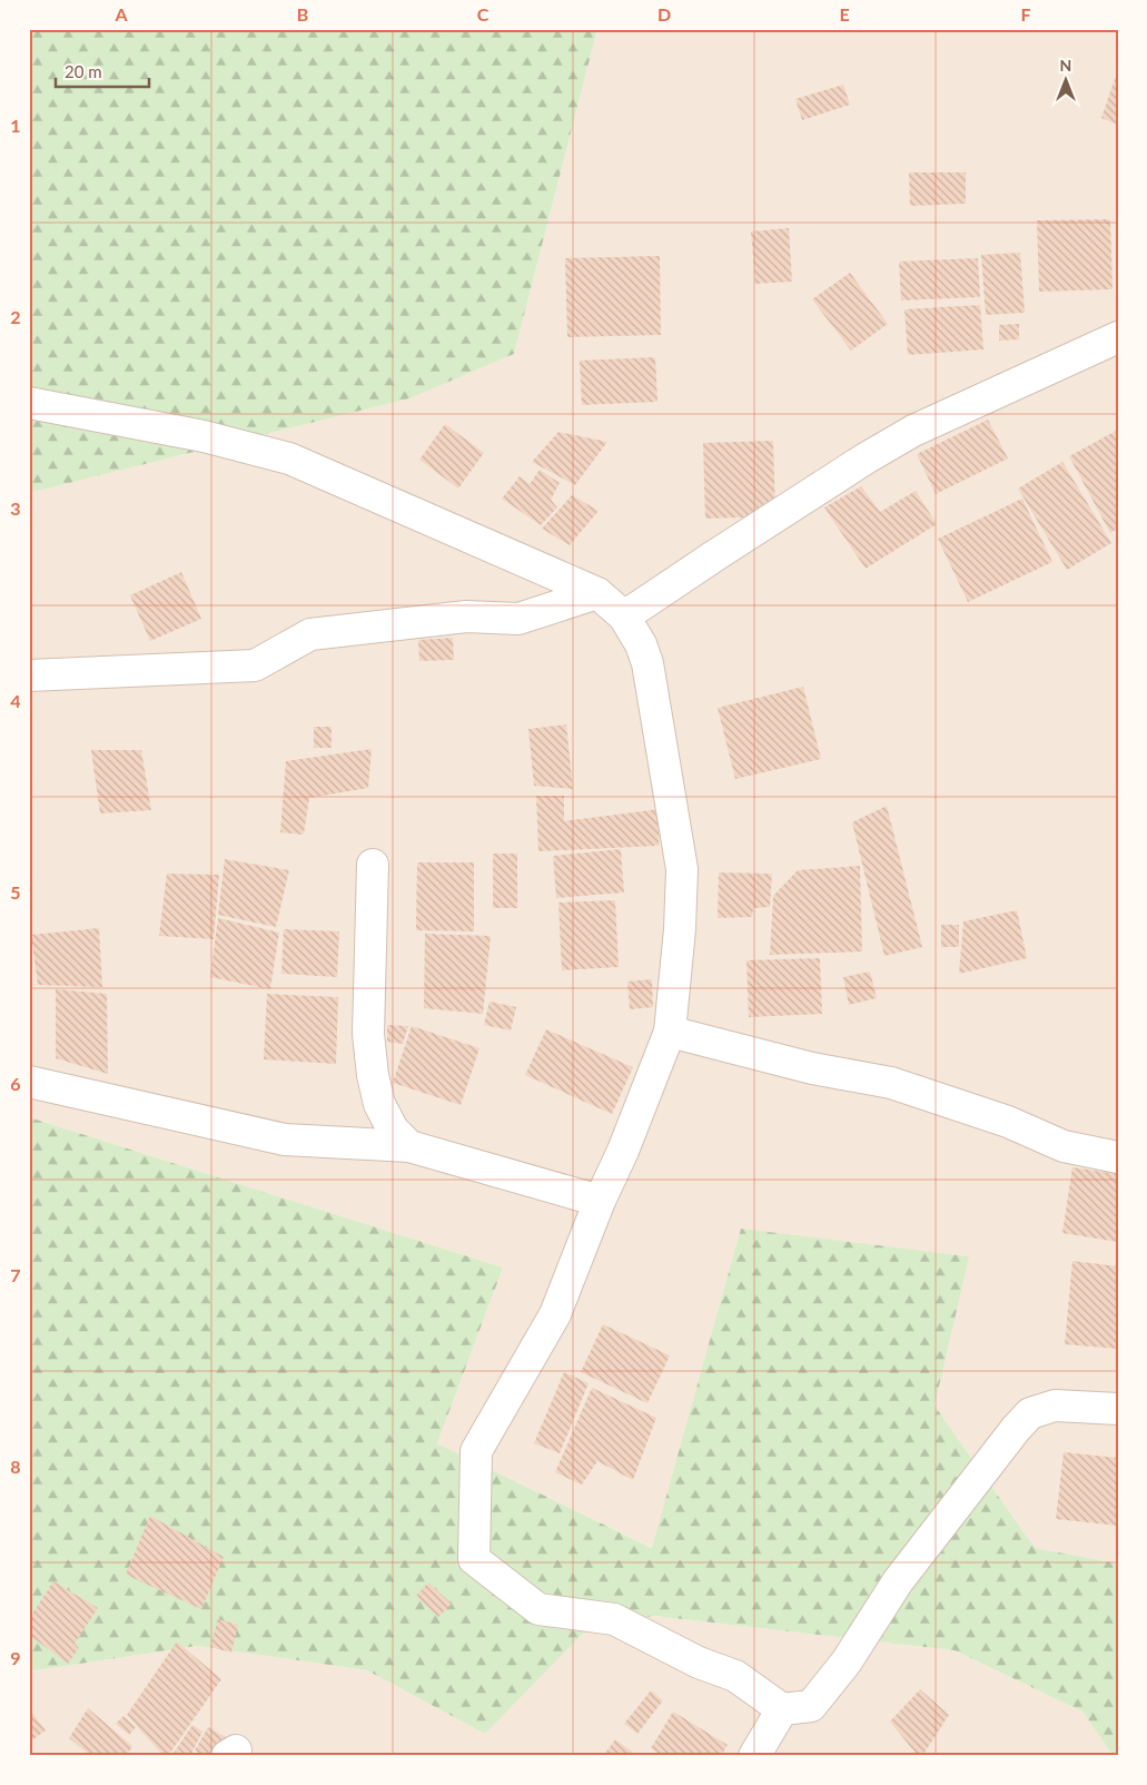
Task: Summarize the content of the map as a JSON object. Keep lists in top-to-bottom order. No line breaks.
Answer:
{"scale_bar":"20 m","north":"top","grid":{"columns":["A","B","C","D","E","F"],"rows":["1","2","3","4","5","6","7","8","9"]}}
